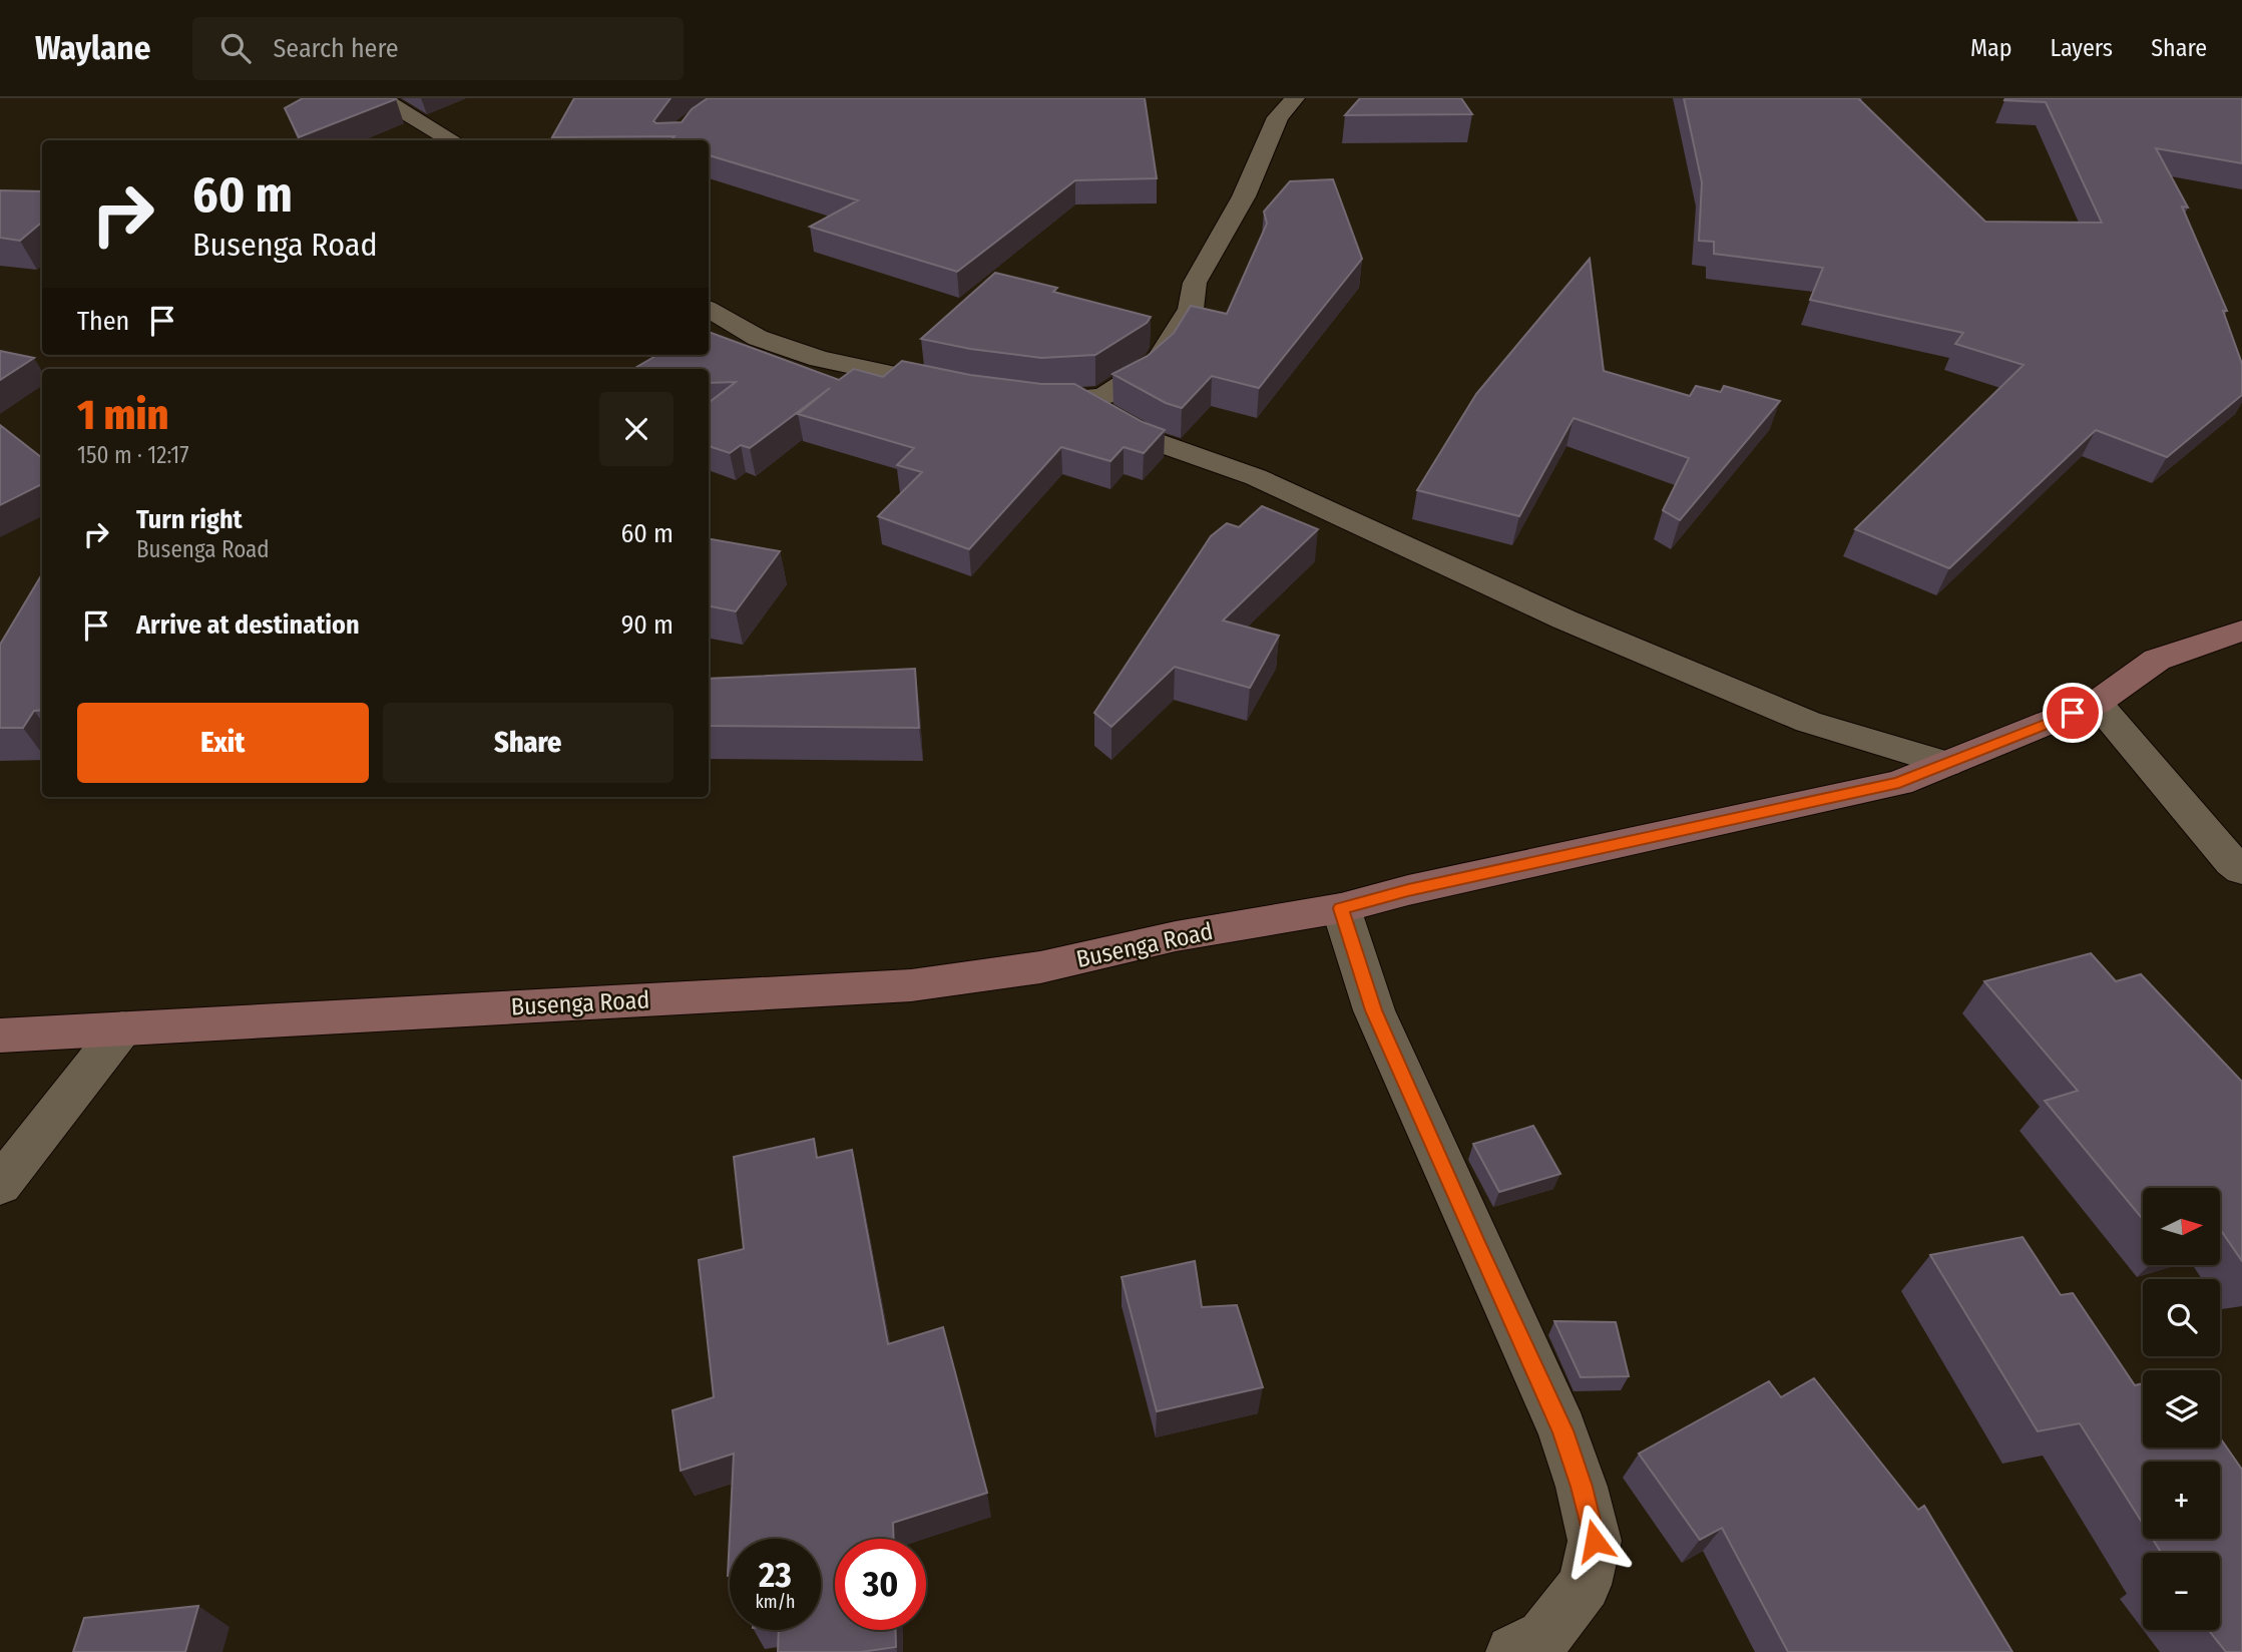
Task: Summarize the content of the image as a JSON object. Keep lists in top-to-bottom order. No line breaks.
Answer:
{"streets":{"street":["Busenga Road"]},"north":"right","page":{"header":"Waylane","search":"Search here","nav":["Map","Layers","Share"],"turn":["60 m","Busenga Road"],"then":"Then","heading":["1 min","150 m · 12:17"],"list":[{"name":"Turn right","note":"Busenga Road","value":"60 m"},{"name":"Arrive at destination","value":"90 m"}],"buttons":["Exit","Share"],"map_buttons":["+","−"],"speed":"23 km/h","limit":"30"}}
